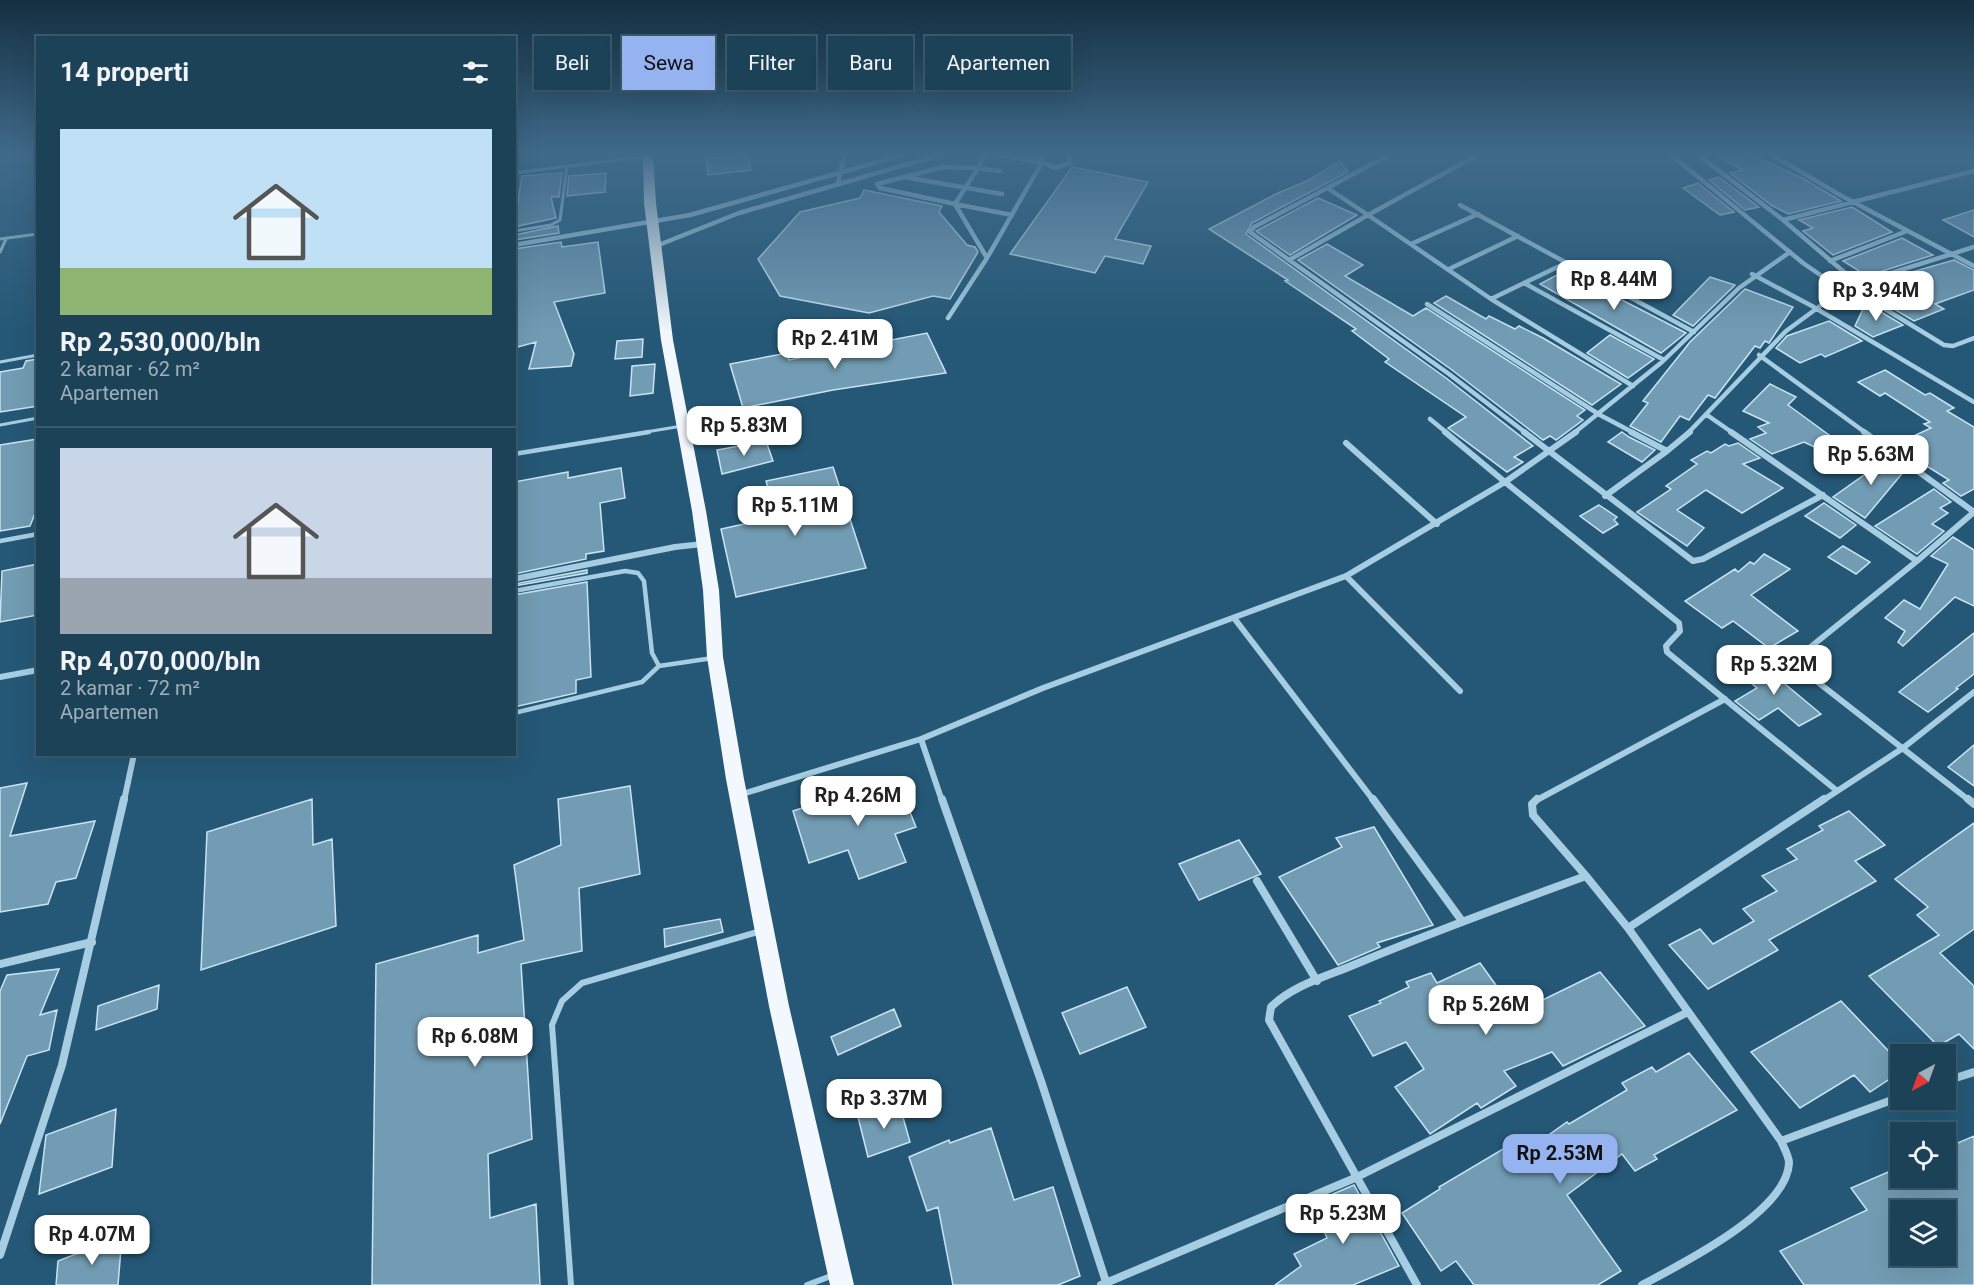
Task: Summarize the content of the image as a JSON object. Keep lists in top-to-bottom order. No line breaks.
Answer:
{"north":"bottom left","page":{"chip":["Beli","Sewa","Filter","Baru","Apartemen"],"heading":"14 properti","list":[{"name":"Rp 2,530,000/bln","note":"2 kamar · 62 m² · Apartemen"},{"name":"Rp 4,070,000/bln","note":"2 kamar · 72 m² · Apartemen"}],"price":["Rp 8.44M","Rp 3.94M","Rp 2.41M","Rp 5.83M","Rp 5.63M","Rp 5.11M","Rp 5.32M","Rp 4.26M","Rp 5.26M","Rp 6.08M","Rp 3.37M","Rp 2.53M","Rp 5.23M","Rp 4.07M"]}}
